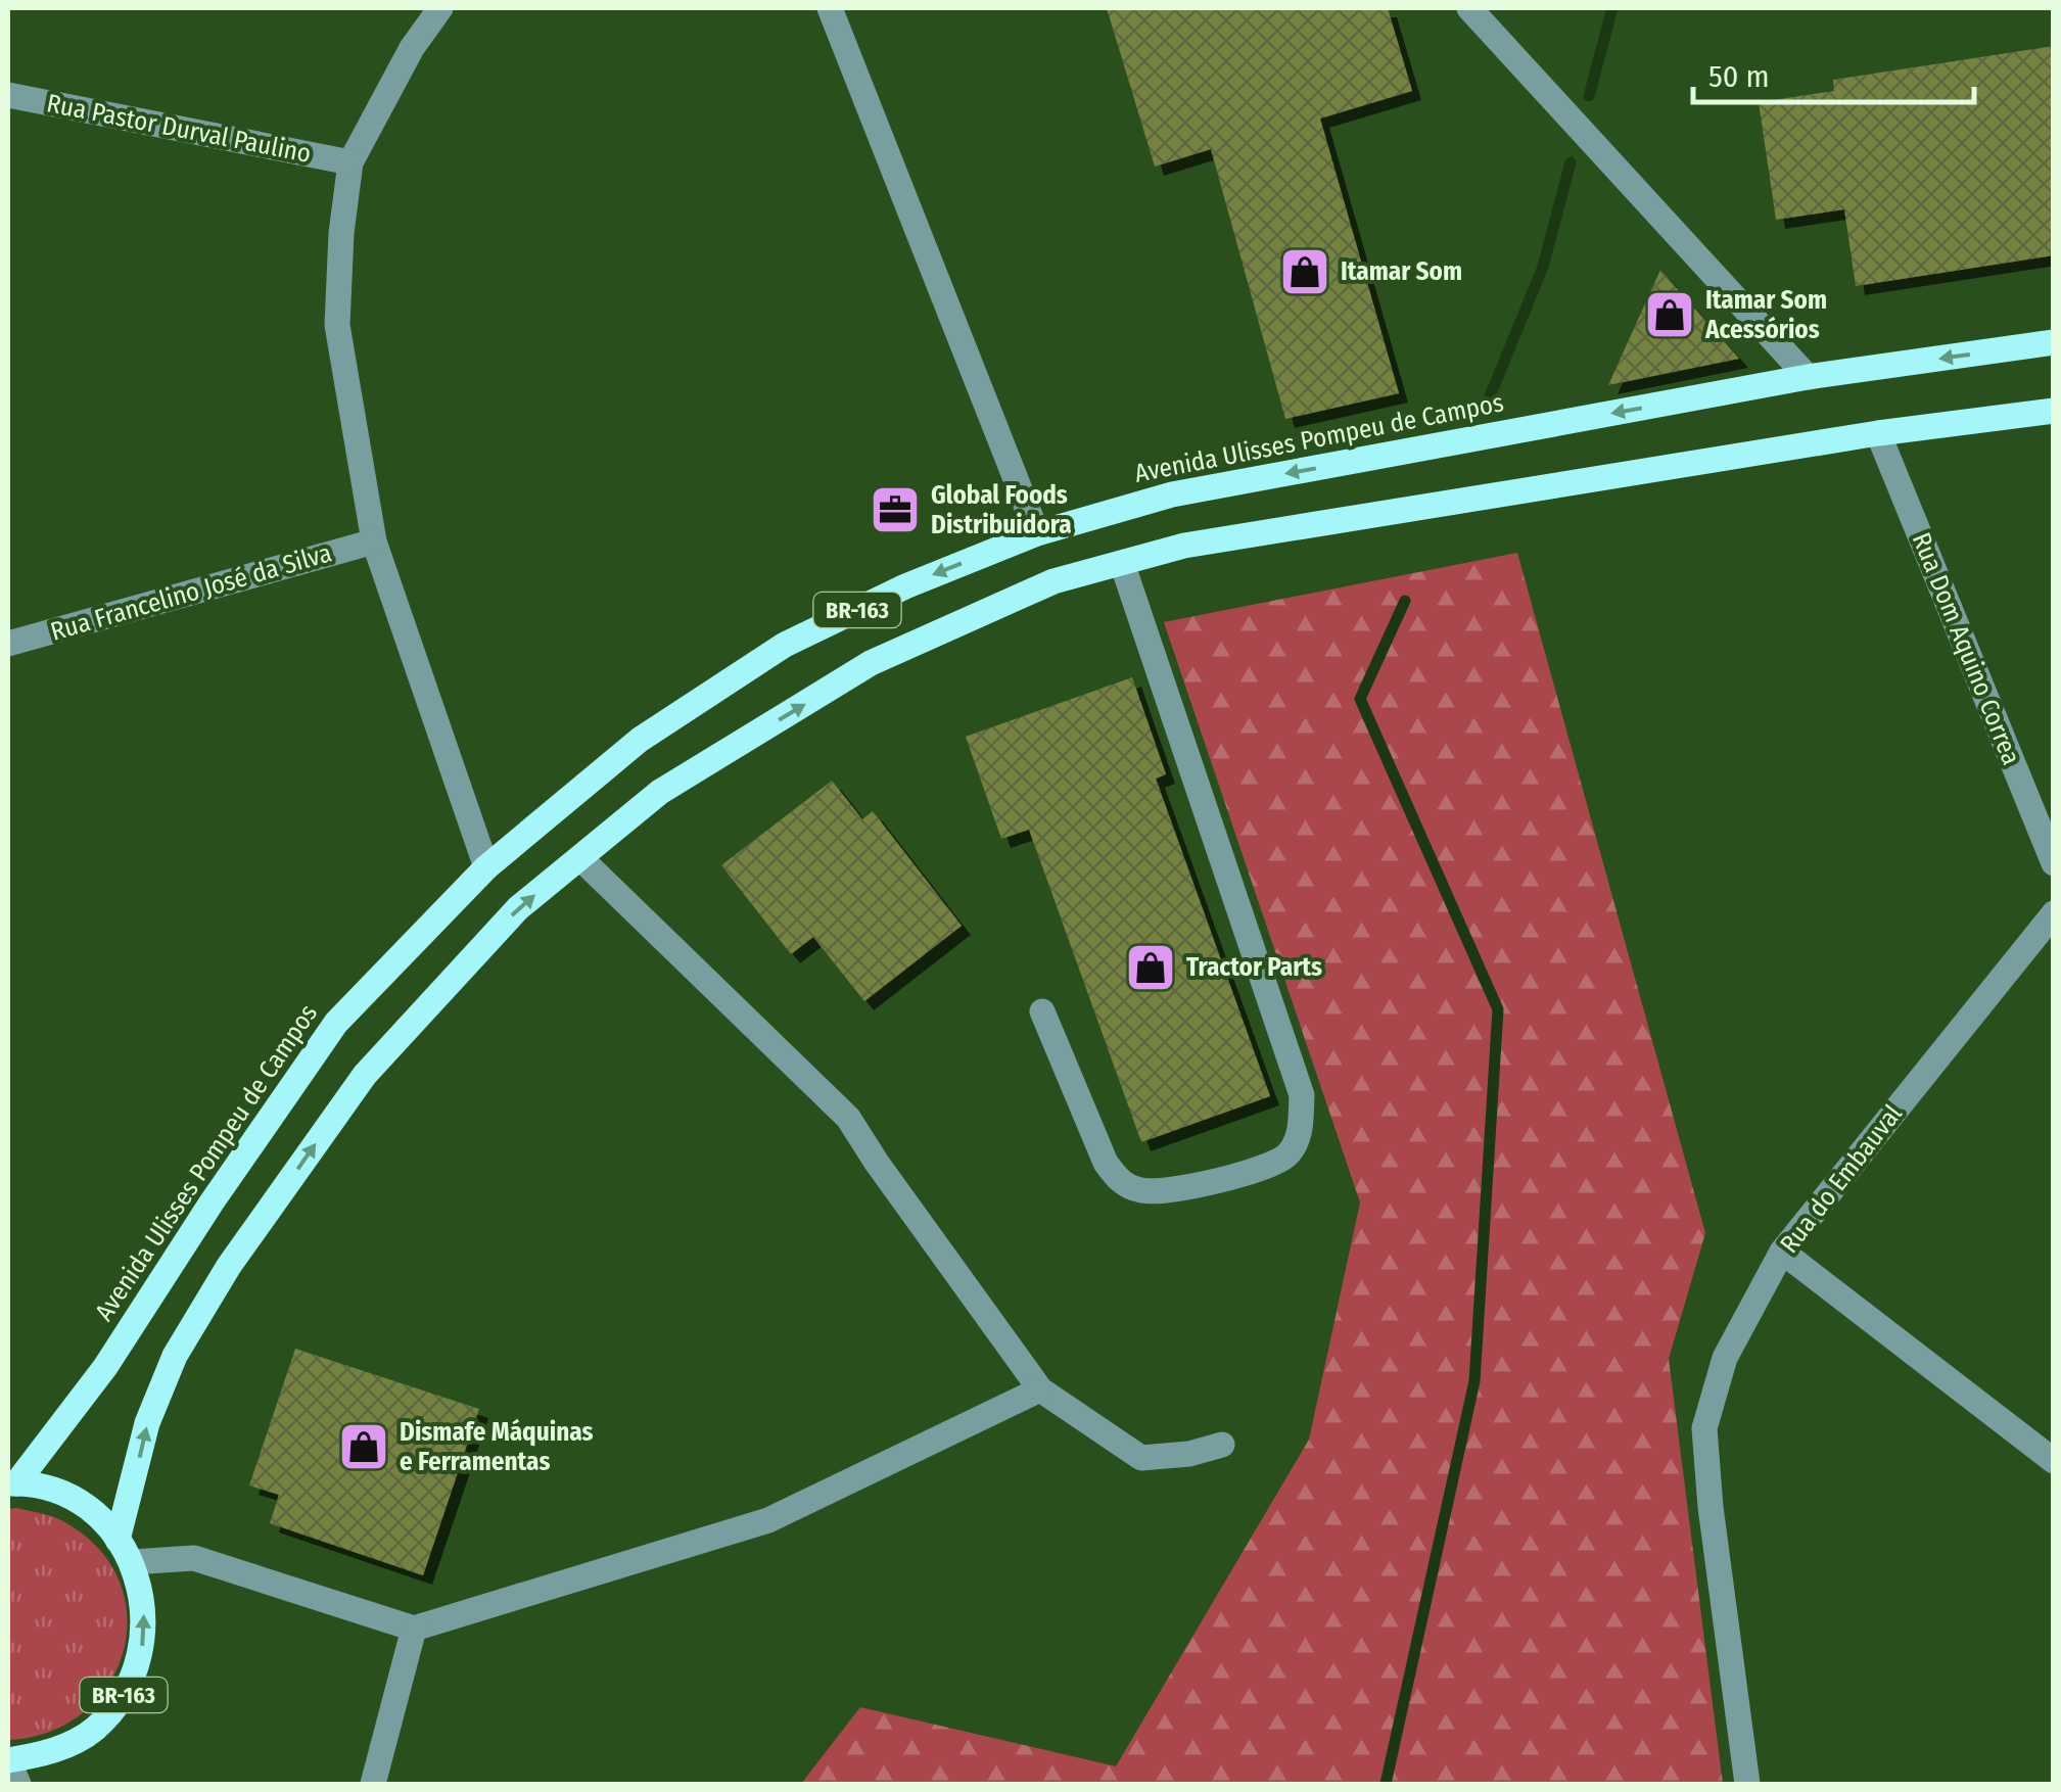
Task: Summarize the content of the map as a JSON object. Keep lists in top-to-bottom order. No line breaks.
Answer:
{"streets":{"main road":["Avenida Ulisses Pompeu de Campos","BR-163"],"street":["Rua Pastor Durval Paulino","Rua Francelino José da Silva","Rua Dom Aquino Correa","Rua do Embauval"]},"crossings":[["BR-163","Rua Dom Aquino Correa"]],"places":{"shop":["Itamar Som","Itamar Som Acessórios","Tractor Parts","Dismafe Máquinas e Ferramentas"],"office":["Global Foods Distribuidora"]},"scale_bar":"50 m"}
